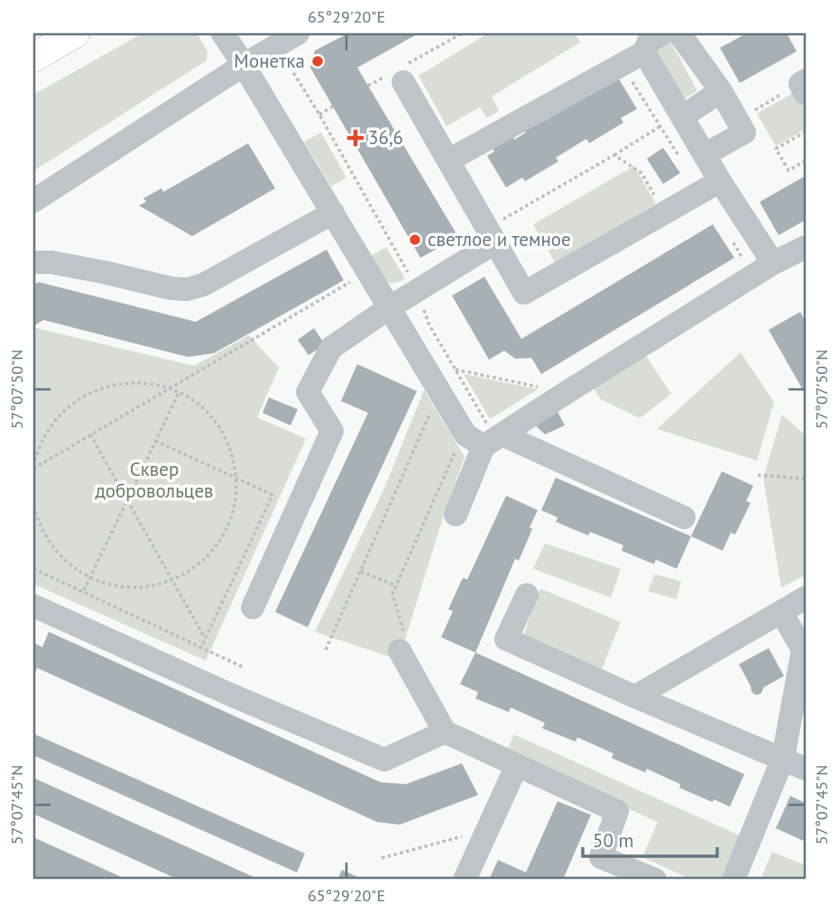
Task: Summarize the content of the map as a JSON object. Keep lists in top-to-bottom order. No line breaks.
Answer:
{"parks":["Сквер добровольцев"],"places":{"other":["Монетка","светлое и темное"],"health":["36,6"]},"scale_bar":"50 m","coordinates":["65°29'20\"E","57°07'50\"N","57°07'45\"N"]}
